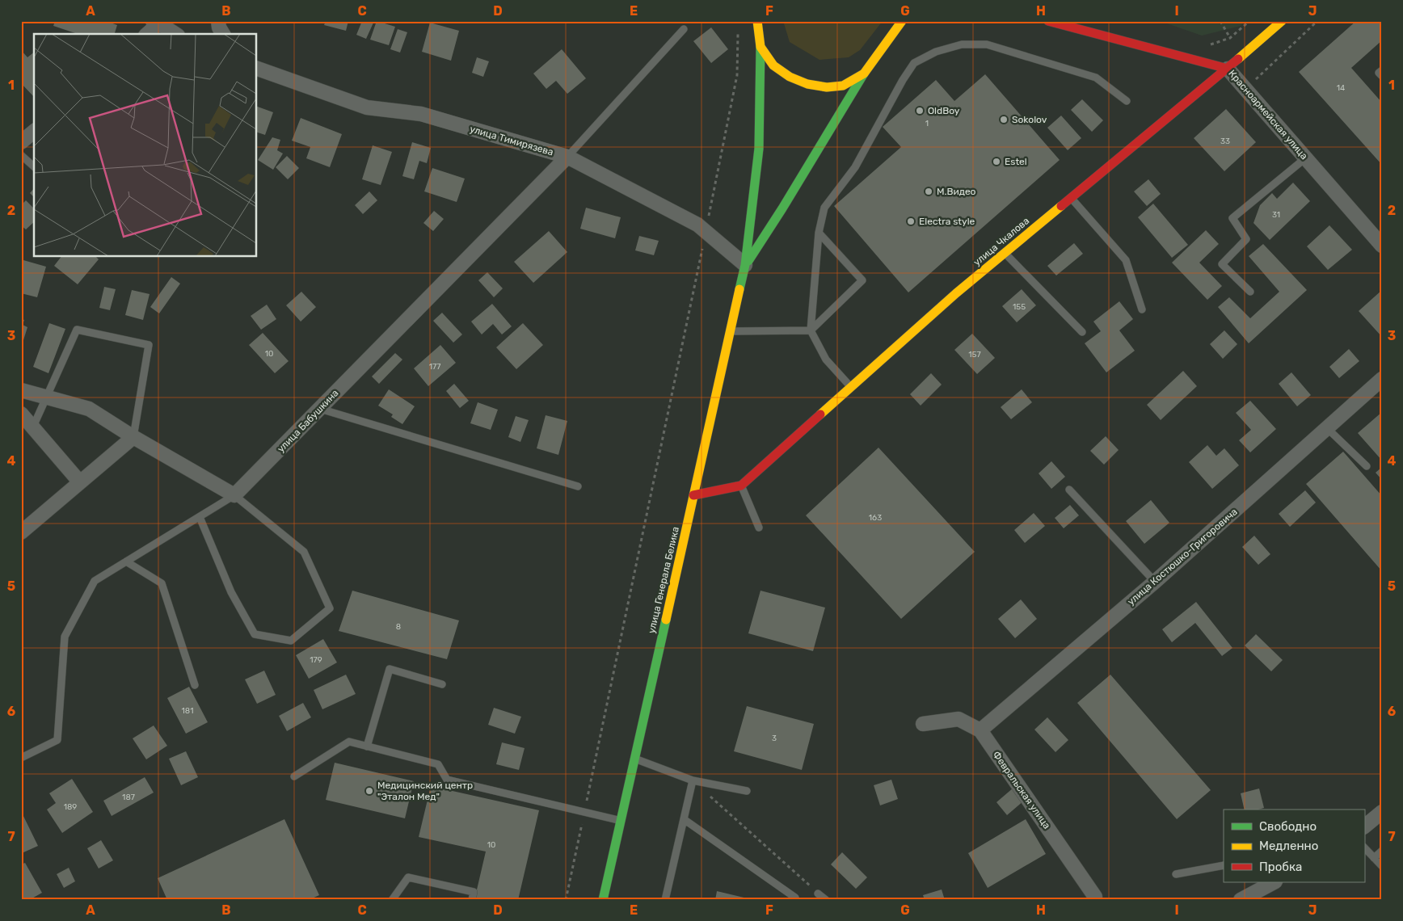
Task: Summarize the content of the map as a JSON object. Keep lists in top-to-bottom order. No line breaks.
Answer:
{"streets":{"main road":["Красноармейская улица","улица Чкалова","улица Генерала Белика"],"street":["улица Тимирязева","улица Бабушкина","улица Костюшко-Григоровича","Февральская улица"]},"crossings":[["Красноармейская улица","улица Чкалова"],["улица Тимирязева","улица Бабушкина"],["улица Тимирязева","улица Генерала Белика"],["улица Костюшко-Григоровича","Февральская улица"]],"places":["OldBoy","Sokolov","Estel","М.Видео","Electra style","Медицинский центр \"Эталон Мед\""],"house_numbers":["14","1","33","31","155","10","157","177","163","8","179","181","3","187","189","10"],"legend":["Свободно","Медленно","Пробка"],"grid":{"columns":["A","B","C","D","E","F","G","H","I","J"],"rows":["1","2","3","4","5","6","7"]}}
